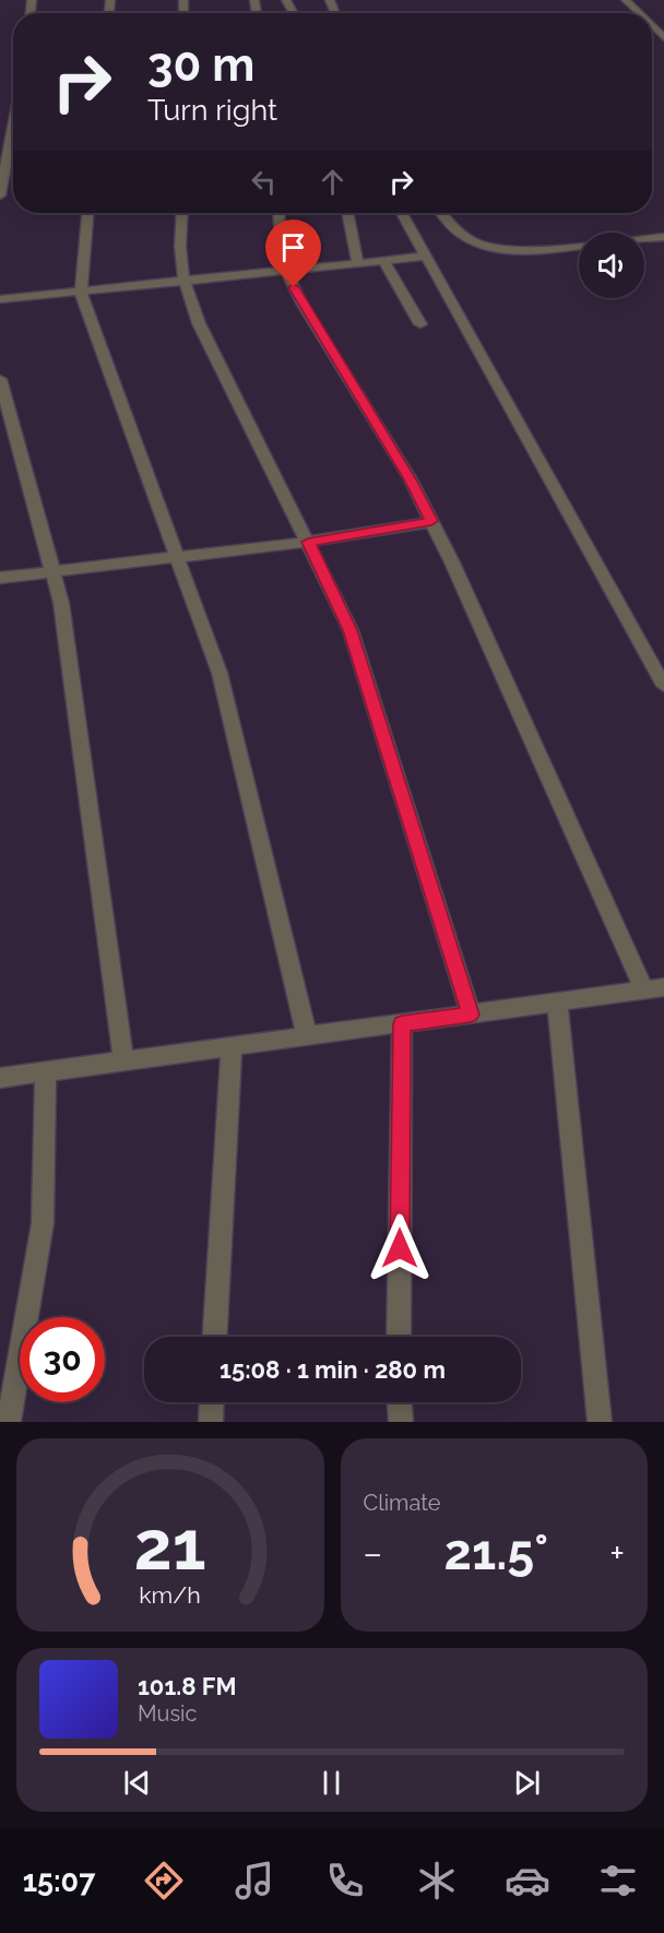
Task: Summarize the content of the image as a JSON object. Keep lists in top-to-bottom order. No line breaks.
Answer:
{"page":{"turn":["30 m","Turn right"],"limit":"30","trip":"15:08 · 1 min · 280 m","tile":"Climate","heat":["−","21.5°","+"],"song":["101.8 FM","Music"],"tabs":"15:07","gauge":["21","km/h"]}}
